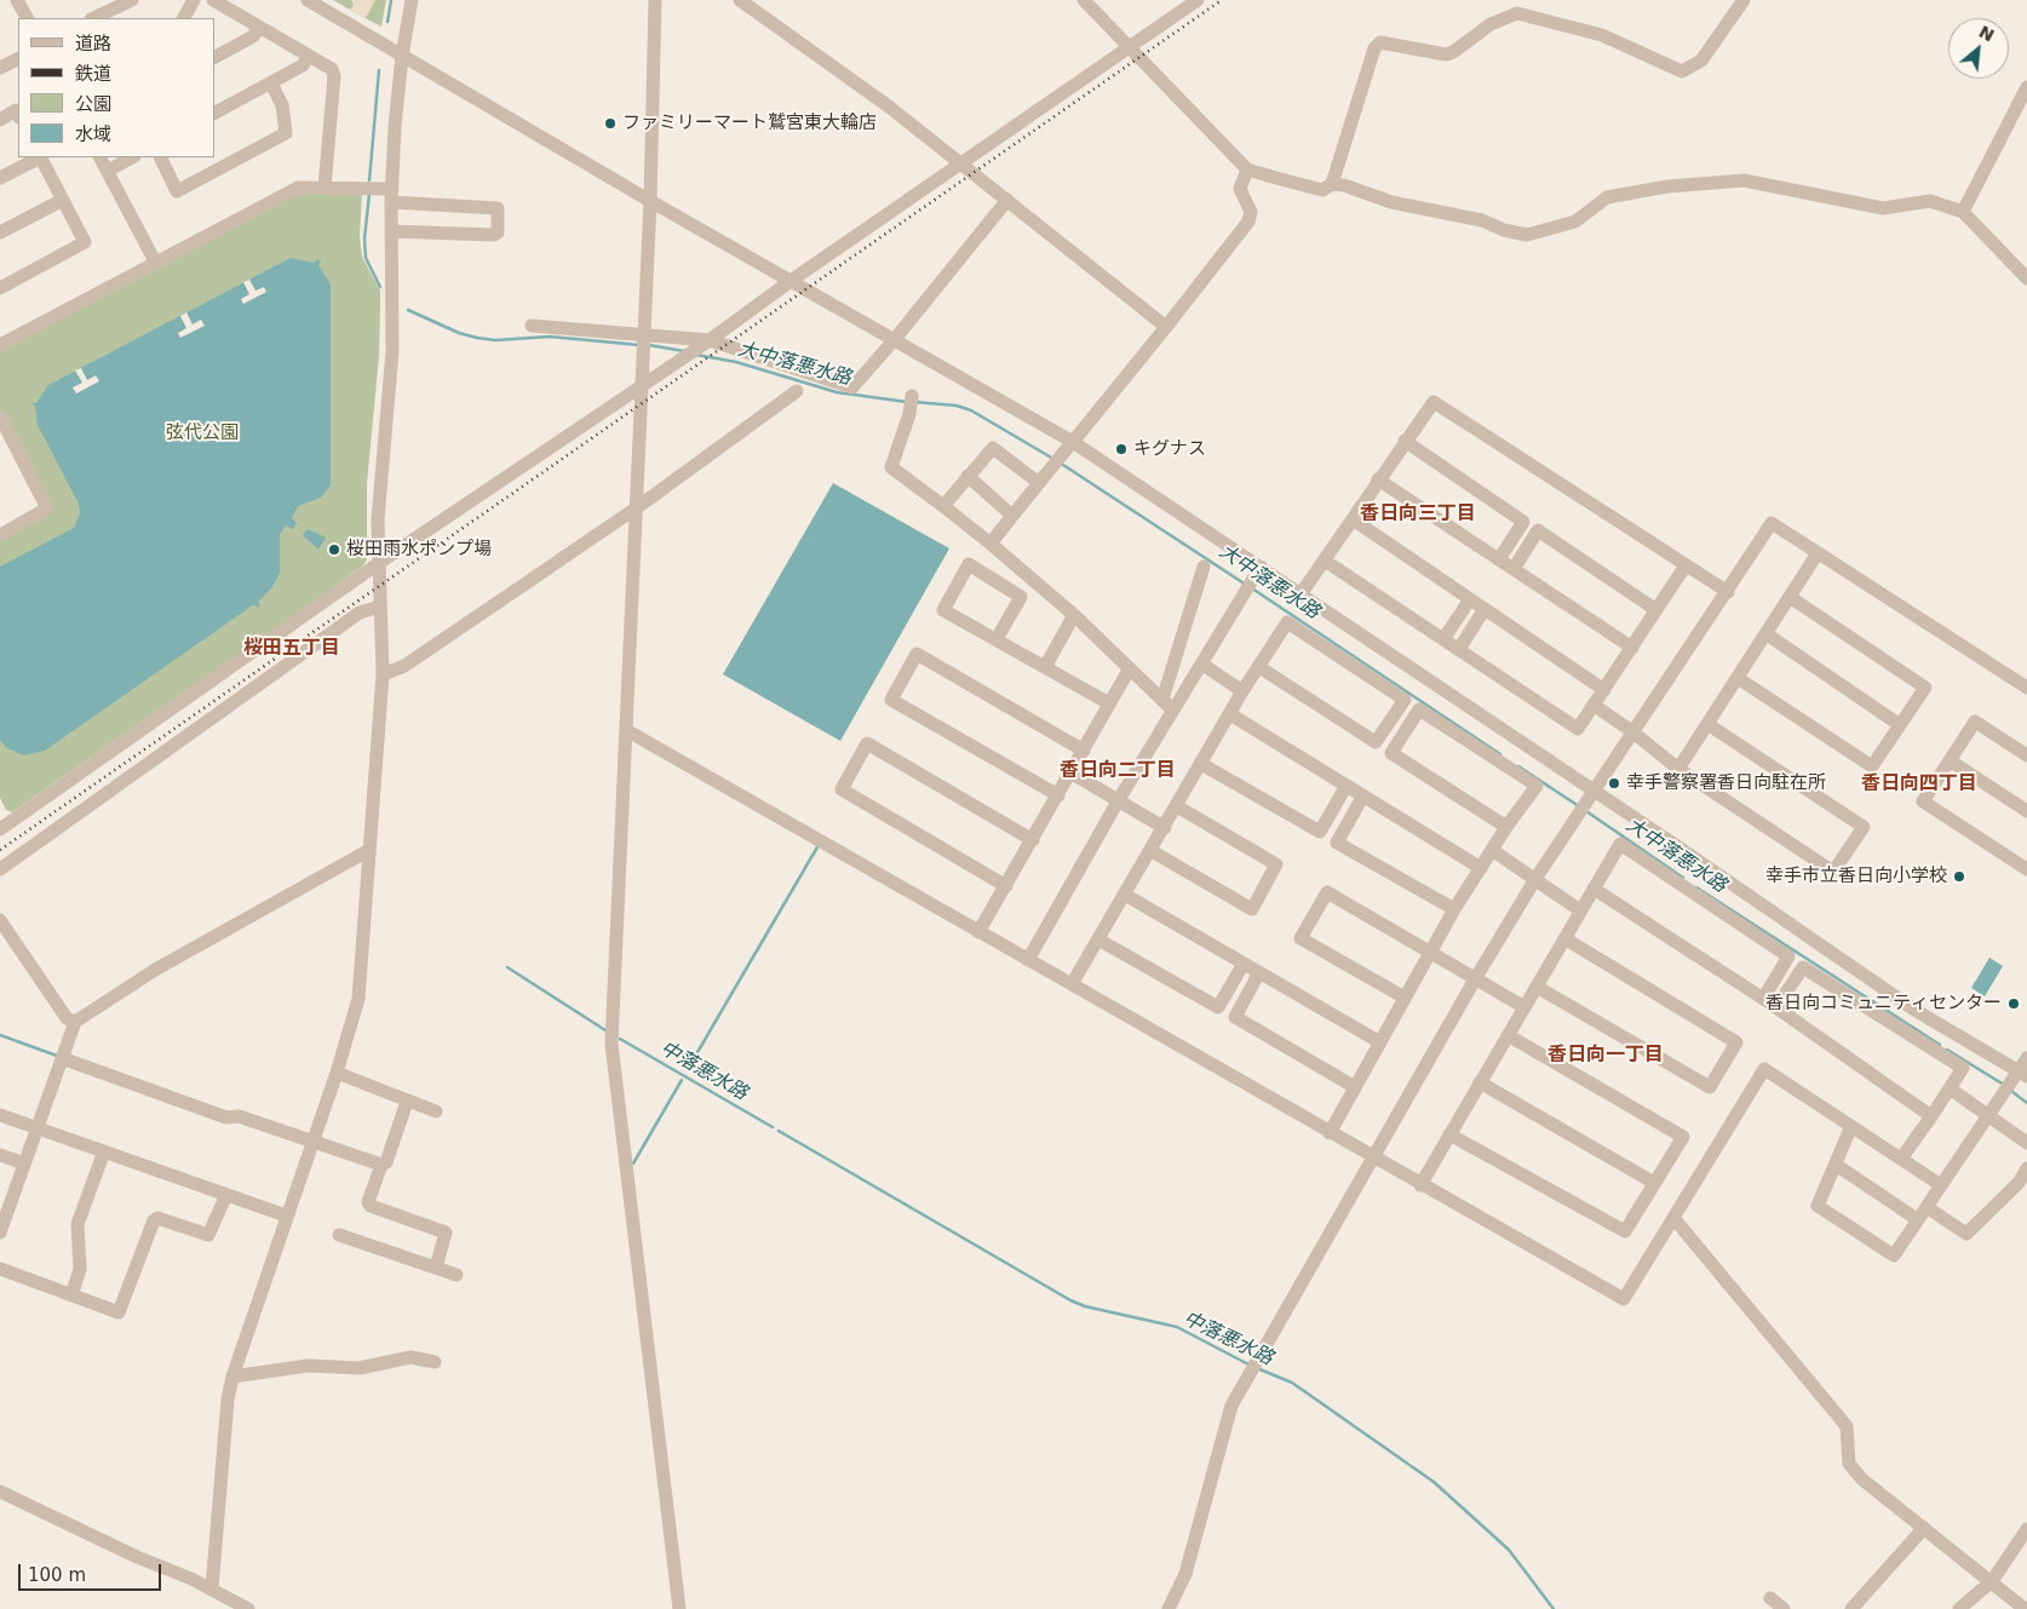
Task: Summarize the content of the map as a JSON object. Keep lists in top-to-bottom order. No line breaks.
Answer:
{"districts":["香日向三丁目","桜田五丁目","香日向二丁目","香日向四丁目","香日向一丁目"],"water":["大中落悪水路","中落悪水路"],"parks":["弦代公園"],"places":["ファミリーマート鷲宮東大輪店","キグナス","桜田雨水ポンプ場","幸手警察署香日向駐在所","幸手市立香日向小学校","香日向コミュニティセンター"],"legend":["道路","鉄道","公園","水域"],"scale_bar":"100 m","north":"top right"}
